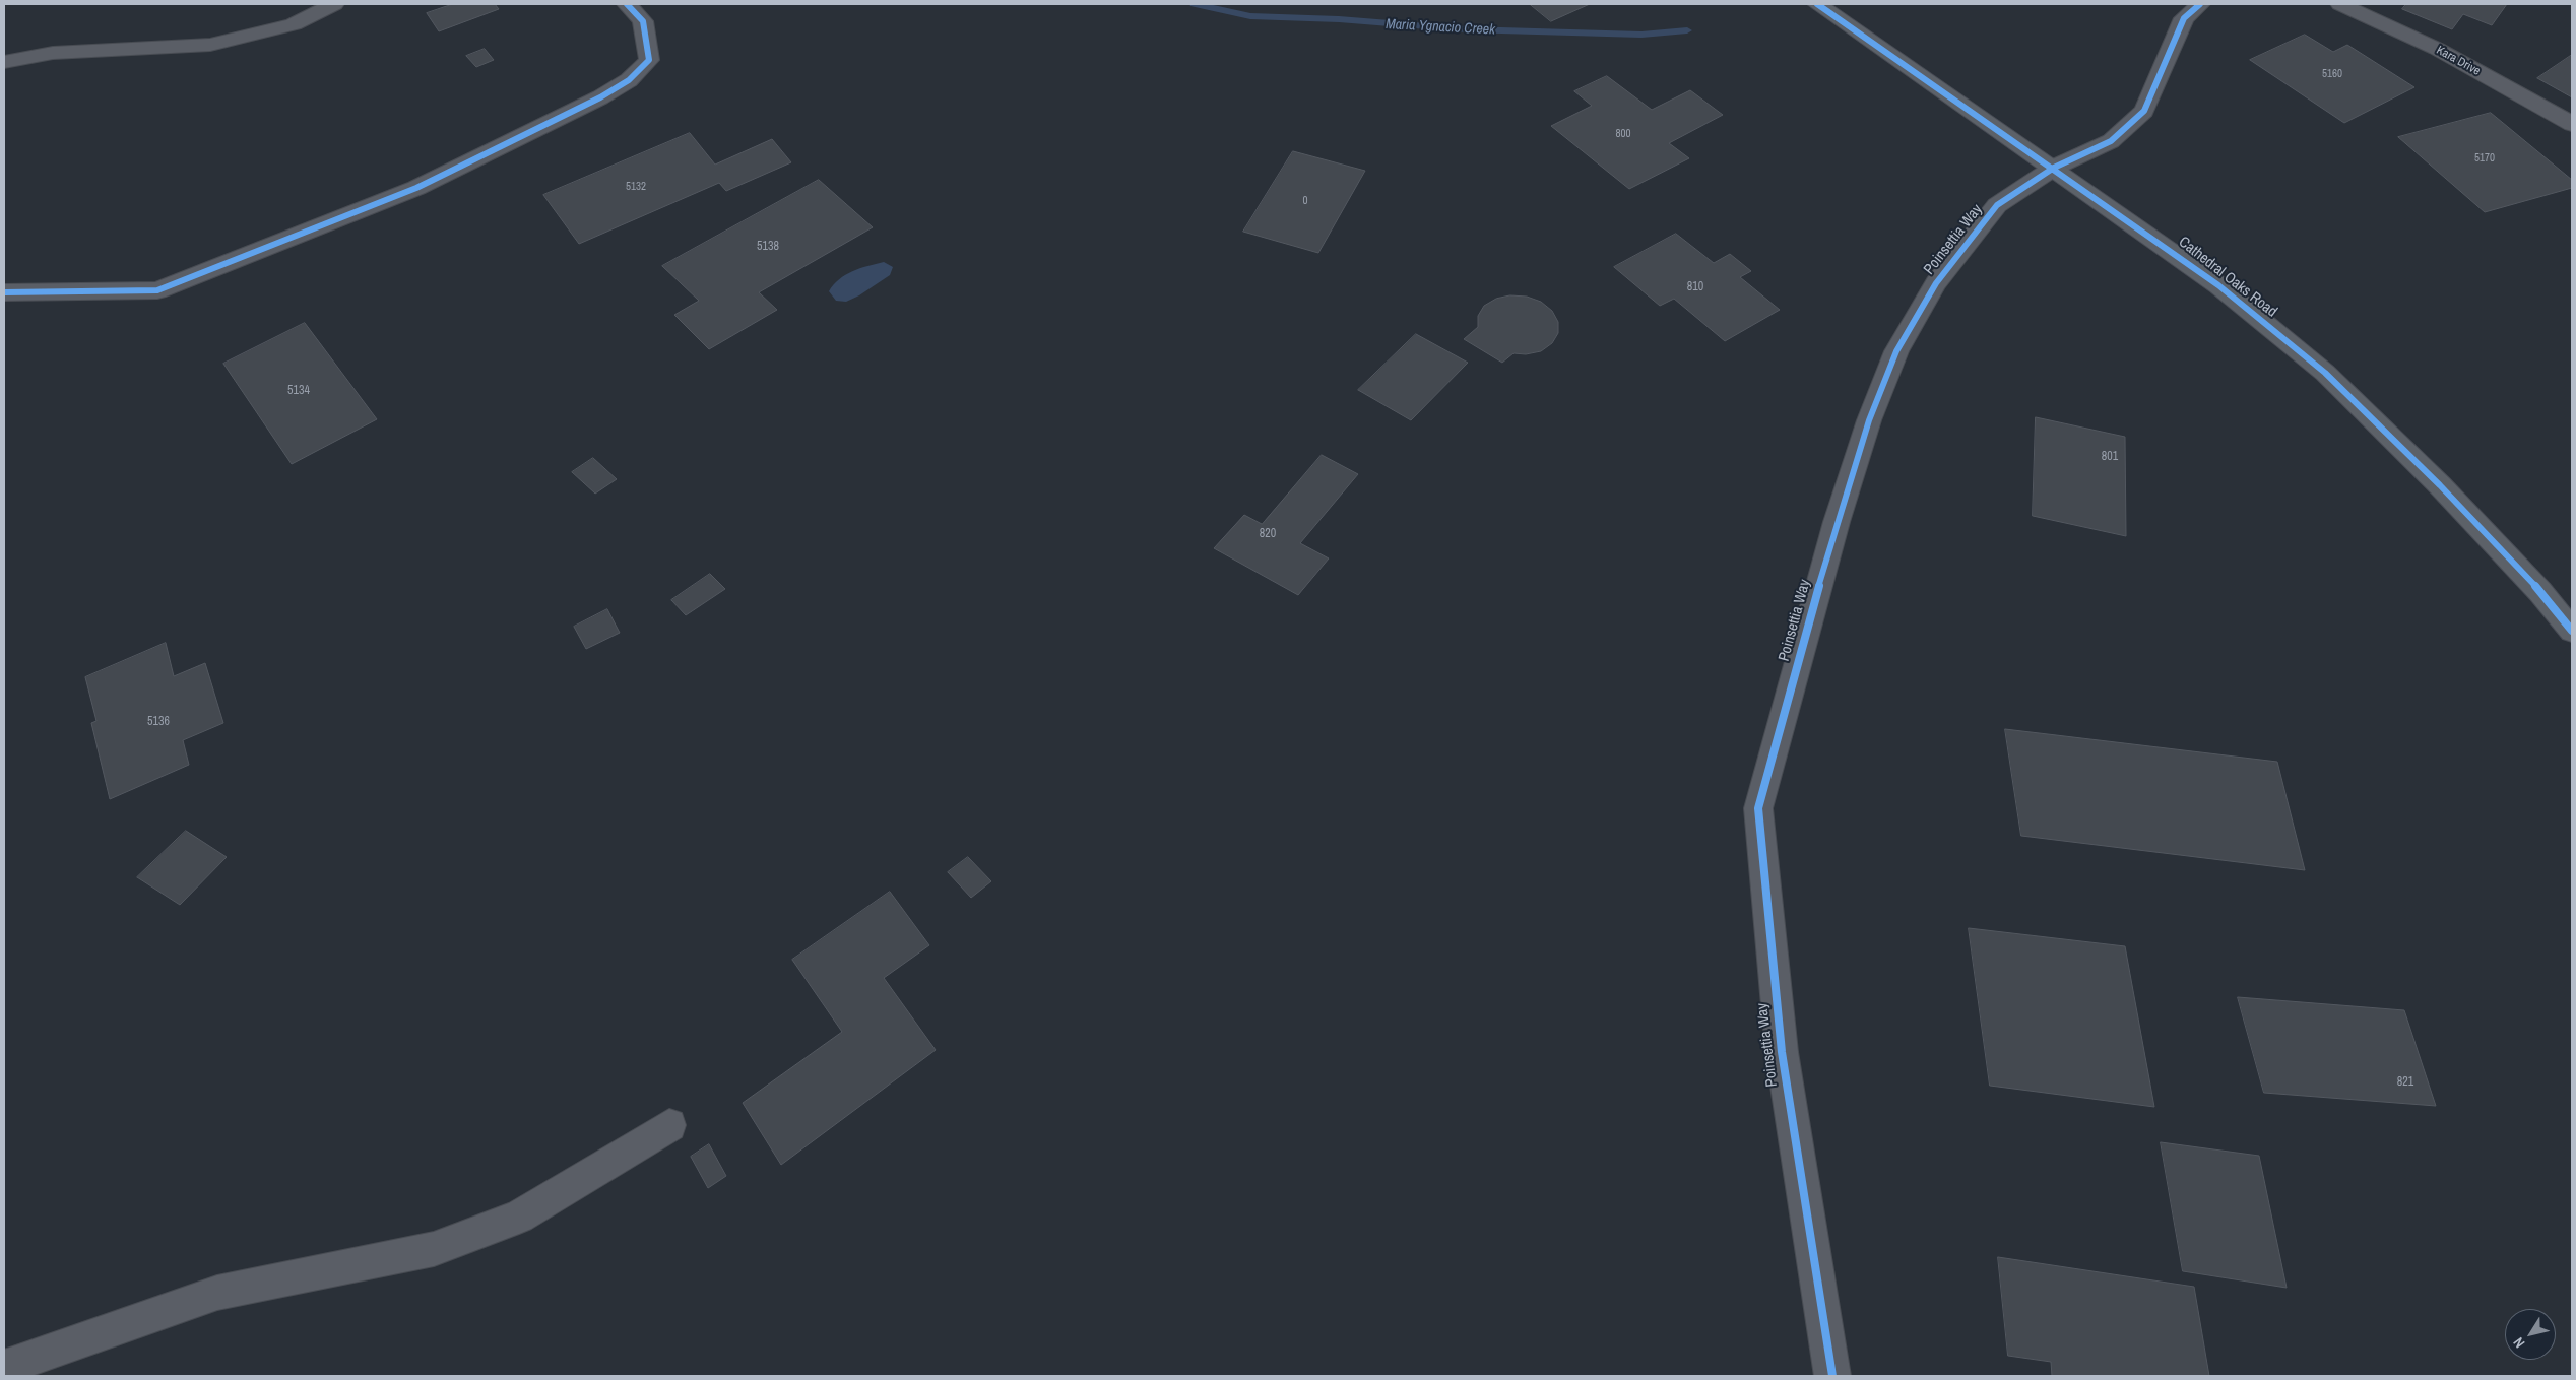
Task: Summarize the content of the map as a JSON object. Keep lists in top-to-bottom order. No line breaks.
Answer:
{"streets":{"main road":["Cathedral Oaks Road"],"street":["Kara Drive","Poinsettia Way"]},"crossings":[["Poinsettia Way","Cathedral Oaks Road"]],"water":["Maria Ygnacio Creek"],"house_numbers":["5160","800","5170","5132","0","5138","810","5134","801","820","5136","821"],"north":"bottom left"}
